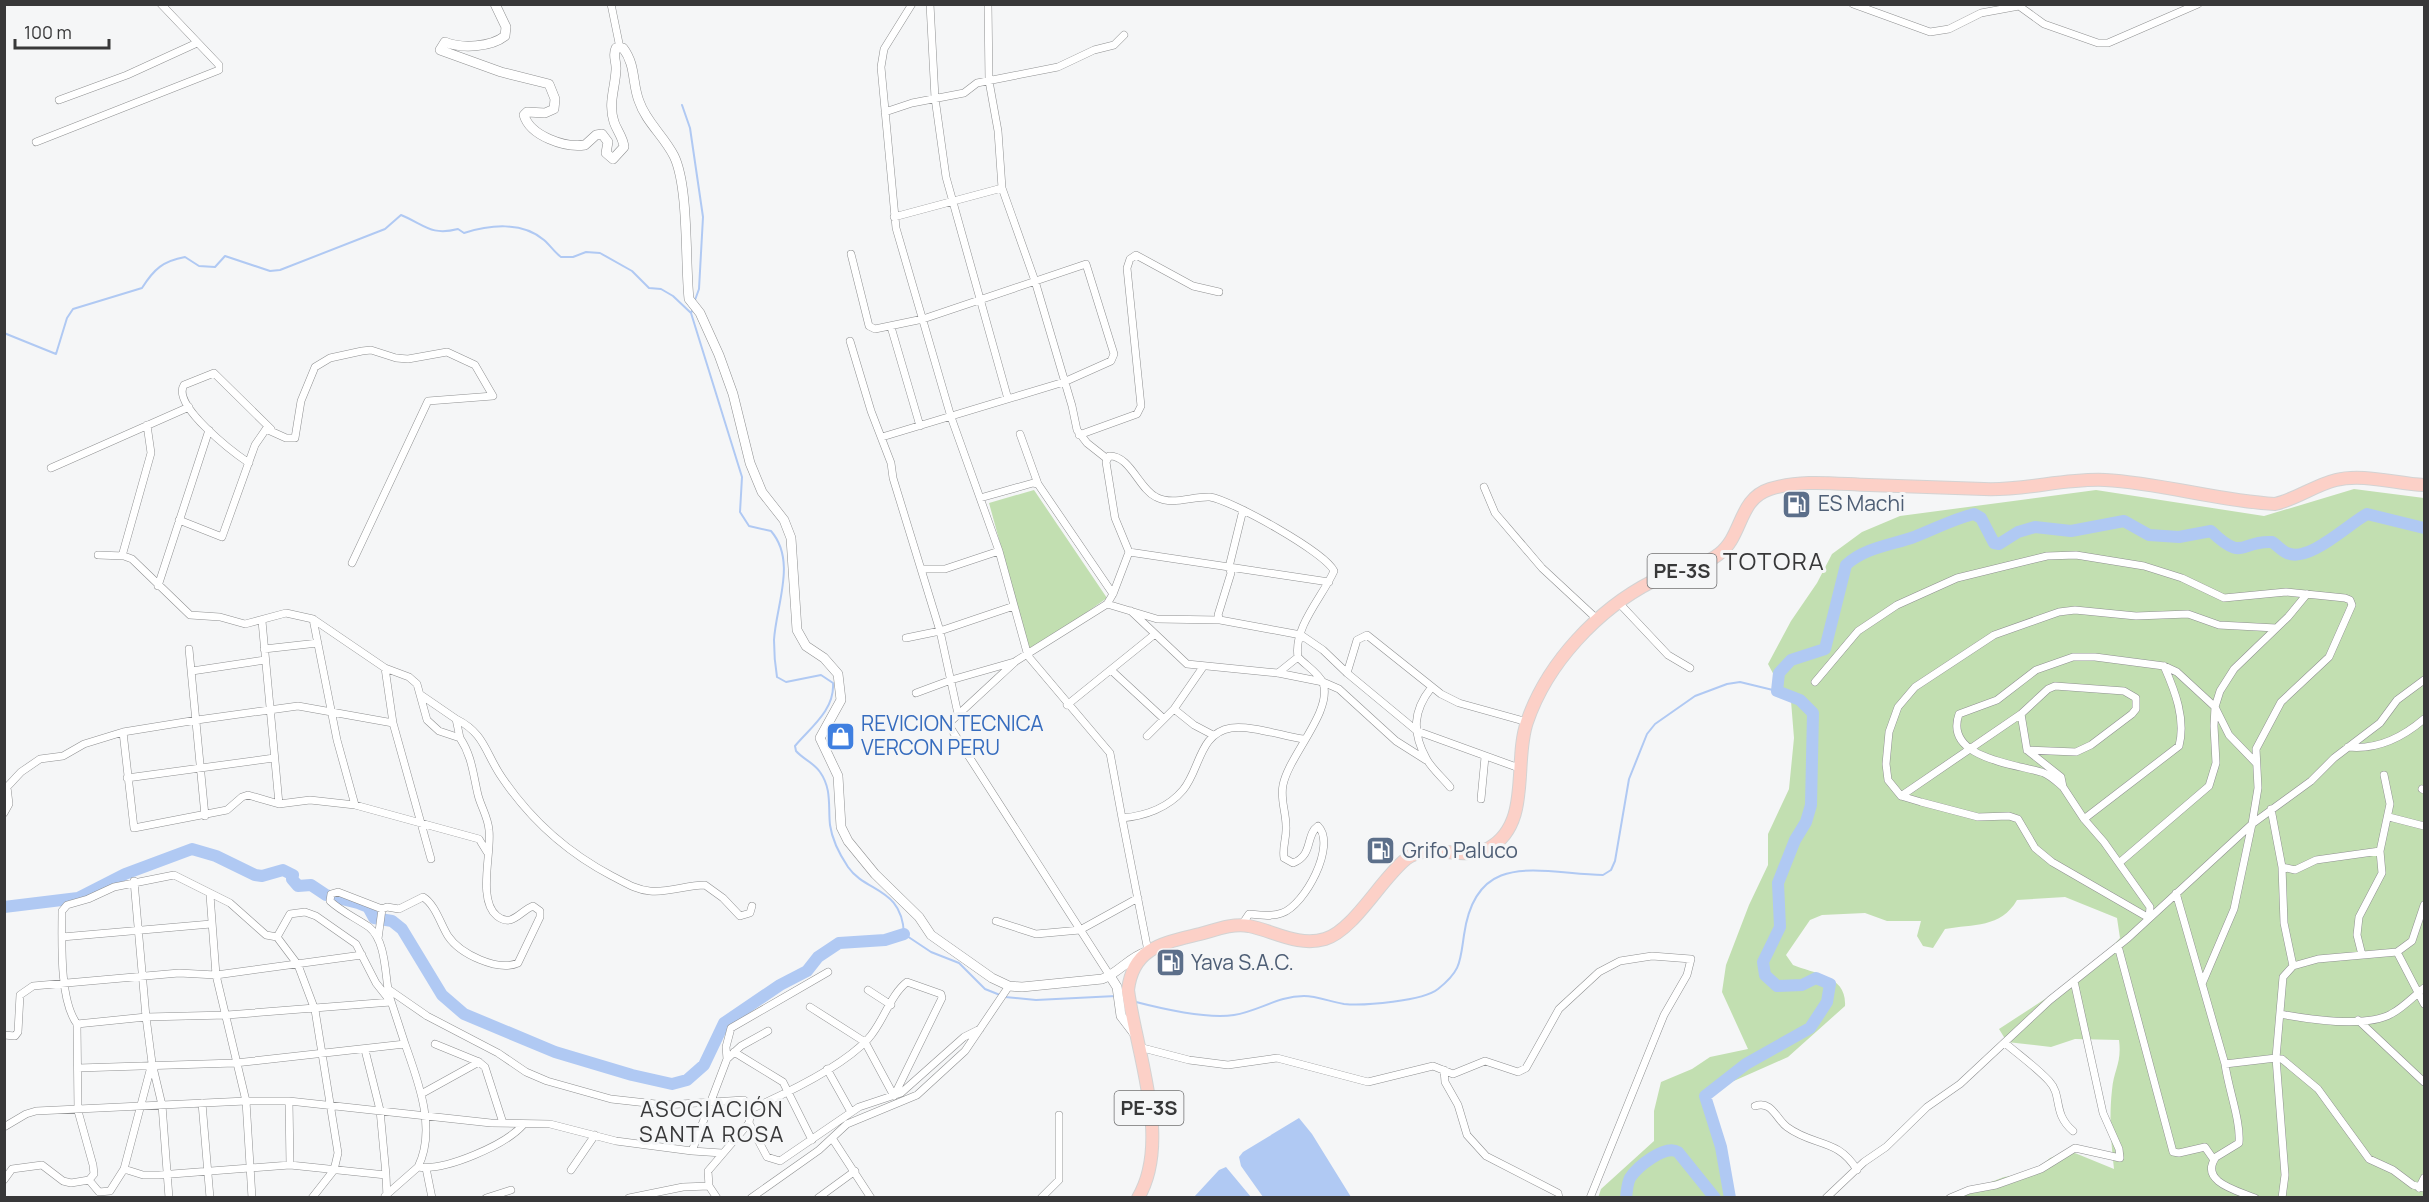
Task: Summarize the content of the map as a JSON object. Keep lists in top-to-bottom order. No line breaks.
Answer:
{"streets":{"highway":["PE-3S"]},"districts":["TOTORA","ASOCIACIÓN SANTA ROSA"],"places":{"fuel station":["ES Machi","Grifo Paluco","Yava S.A.C."],"shop":["REVICION TECNICA VERCON PERU"]},"scale_bar":"100 m"}
